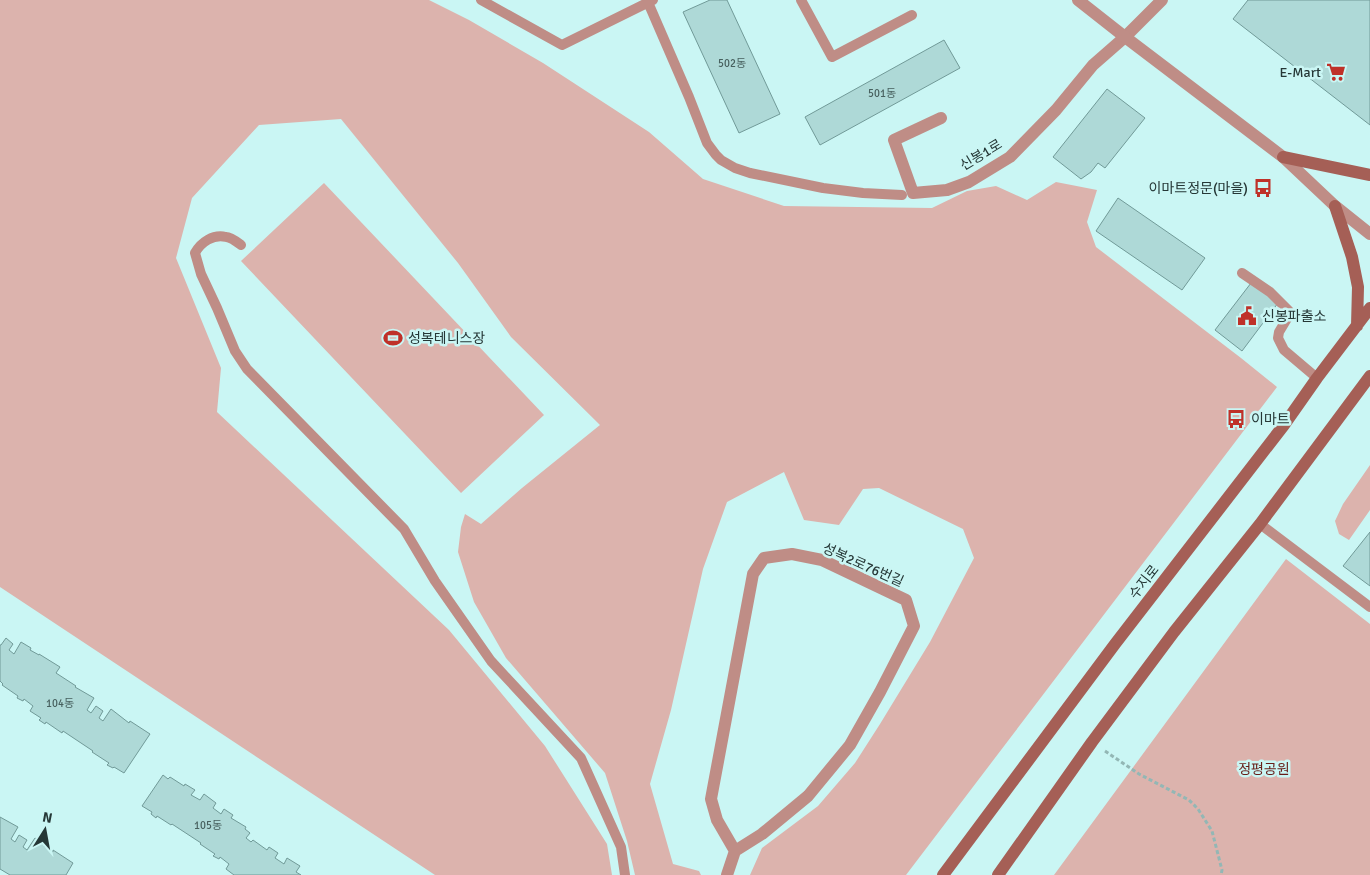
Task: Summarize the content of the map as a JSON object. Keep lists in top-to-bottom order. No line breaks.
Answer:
{"streets":{"main road":["수지로"],"street":["신봉1로","성복2로76번길"]},"parks":["정평공원"],"places":{"supermarket":["E-Mart"],"bus stop":["이마트정문(마을)","이마트"],"public building":["신봉파출소"],"sports":["성복테니스장"]},"house_numbers":["502동","501동","104동","105동"],"north":"top"}
